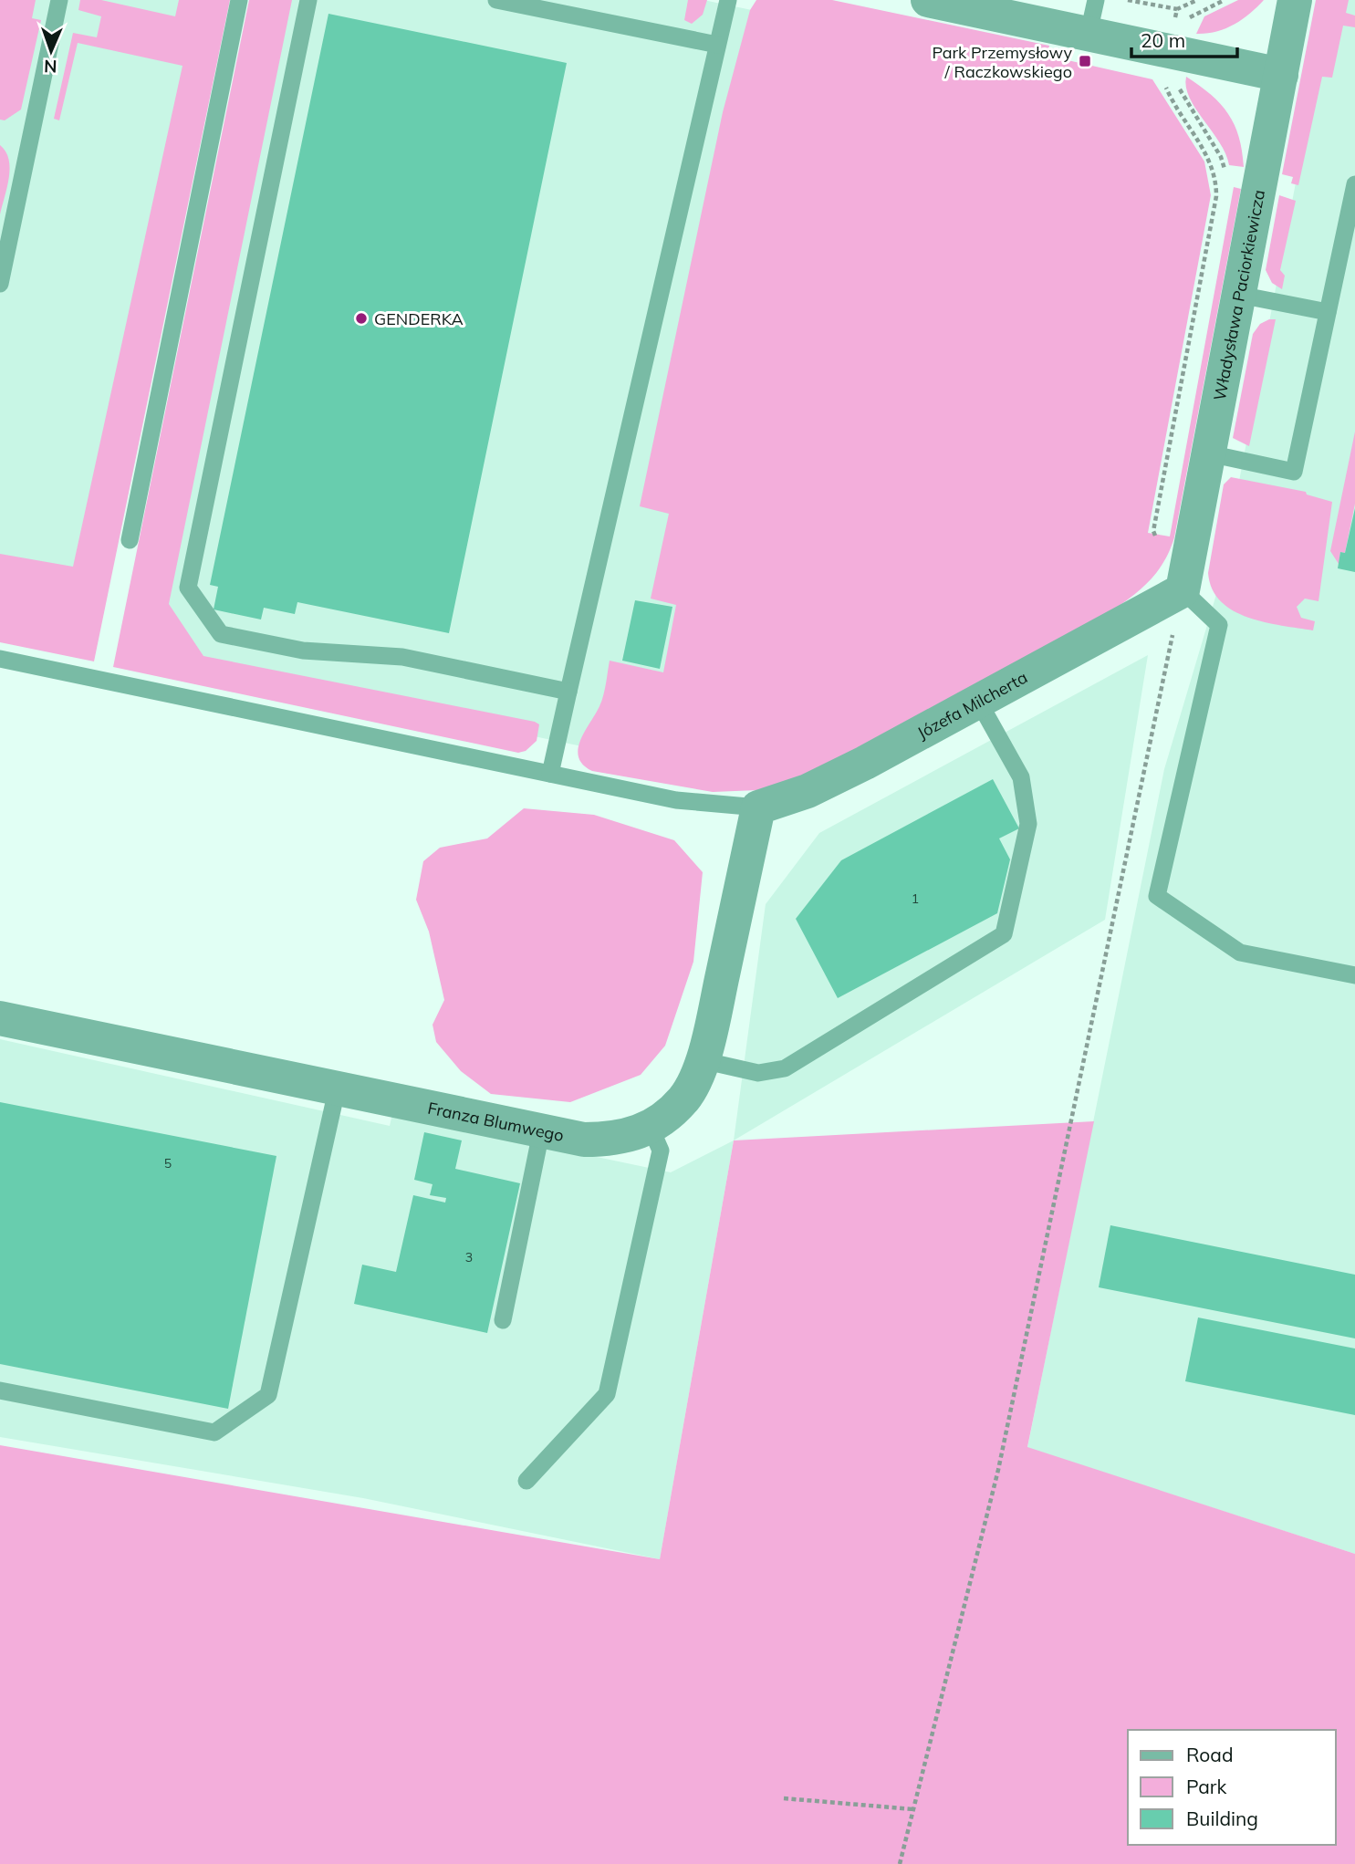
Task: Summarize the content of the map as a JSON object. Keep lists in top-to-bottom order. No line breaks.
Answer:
{"streets":{"street":["Władysława Paciorkiewicza","Józefa Milcherta","Franza Blumwego"]},"crossings":[["Władysława Paciorkiewicza","Józefa Milcherta"],["Józefa Milcherta","Franza Blumwego"]],"places":{"transit":["Park Przemysłowy / Raczkowskiego"],"other":["GENDERKA"]},"house_numbers":["1","5","3"],"legend":["Road","Park","Building"],"scale_bar":"20 m","north":"bottom"}
